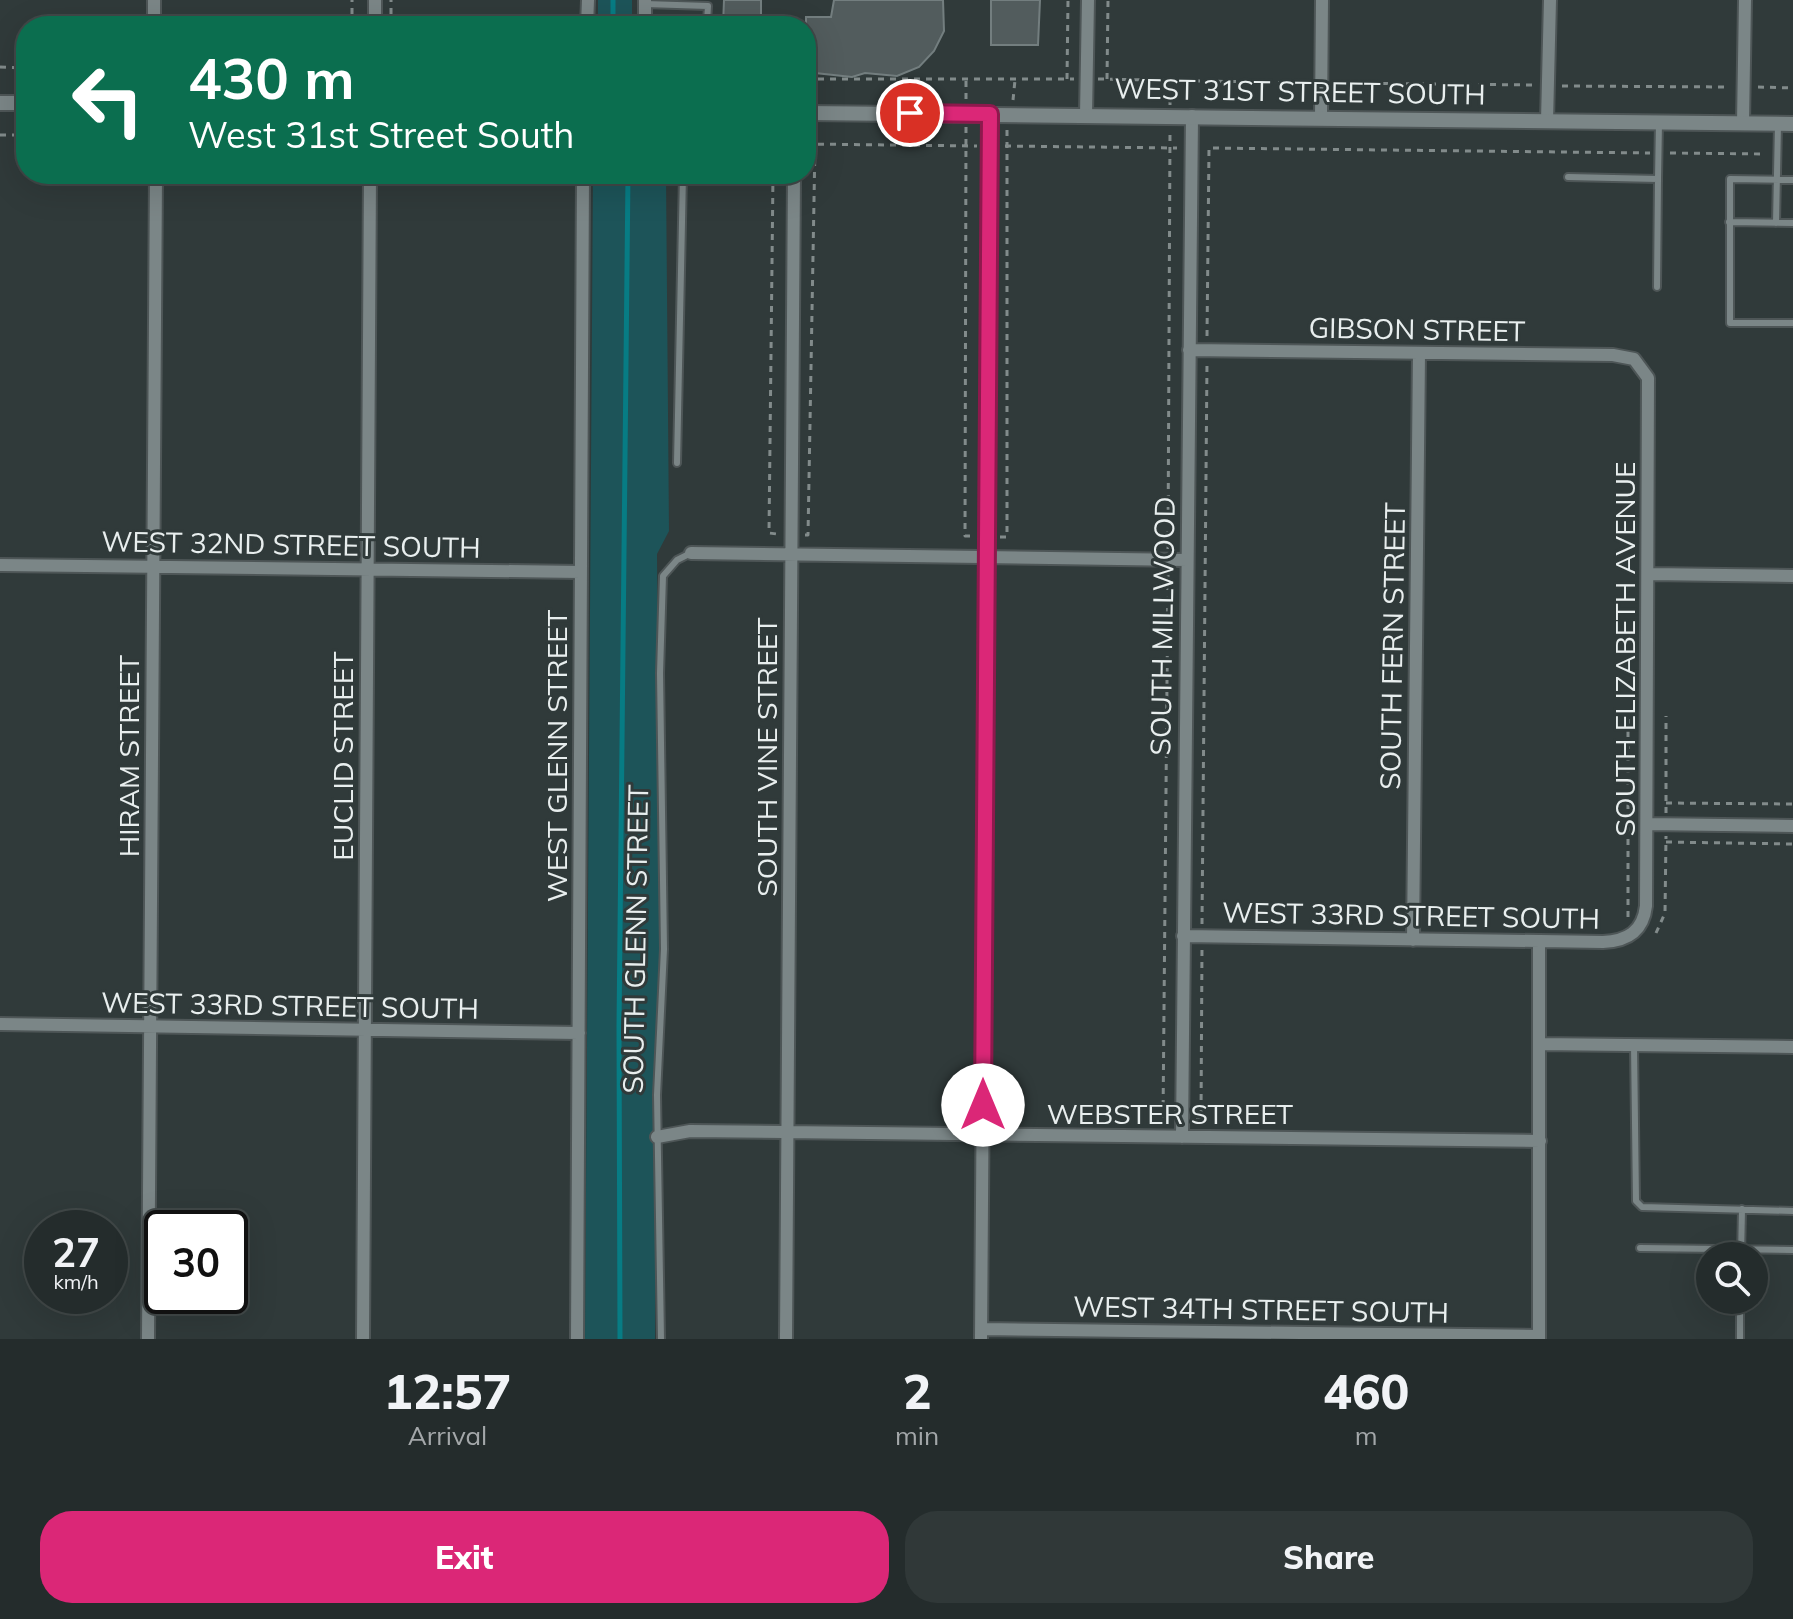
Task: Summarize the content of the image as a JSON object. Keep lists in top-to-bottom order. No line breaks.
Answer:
{"streets":{"street":["WEST 31ST STREET SOUTH","GIBSON STREET","WEST 32ND STREET SOUTH","SOUTH MILLWOOD","SOUTH FERN STREET","SOUTH ELIZABETH AVENUE","HIRAM STREET","EUCLID STREET","WEST GLENN STREET","SOUTH VINE STREET","WEST 33RD STREET SOUTH","WEBSTER STREET","WEST 34TH STREET SOUTH"],"lane":["SOUTH GLENN STREET"]},"crossings":[["WEST 31ST STREET SOUTH","SOUTH MILLWOOD"],["GIBSON STREET","SOUTH MILLWOOD"],["GIBSON STREET","SOUTH FERN STREET"],["GIBSON STREET","SOUTH ELIZABETH AVENUE"],["WEST 32ND STREET SOUTH","HIRAM STREET"],["WEST 32ND STREET SOUTH","EUCLID STREET"],["WEST 32ND STREET SOUTH","WEST GLENN STREET"],["SOUTH MILLWOOD","WEST 33RD STREET SOUTH"],["SOUTH MILLWOOD","WEBSTER STREET"],["SOUTH FERN STREET","WEST 33RD STREET SOUTH"],["SOUTH ELIZABETH AVENUE","WEST 33RD STREET SOUTH"],["HIRAM STREET","WEST 33RD STREET SOUTH"],["EUCLID STREET","WEST 33RD STREET SOUTH"],["WEST GLENN STREET","WEST 33RD STREET SOUTH"],["SOUTH VINE STREET","WEBSTER STREET"],["SOUTH GLENN STREET","WEBSTER STREET"]],"page":{"turn":["430 m","West 31st Street South"],"speed":"27 km/h","limit":"30","eta":["12:57","Arrival","2","min","460","m"],"buttons":["Exit","Share"]}}
